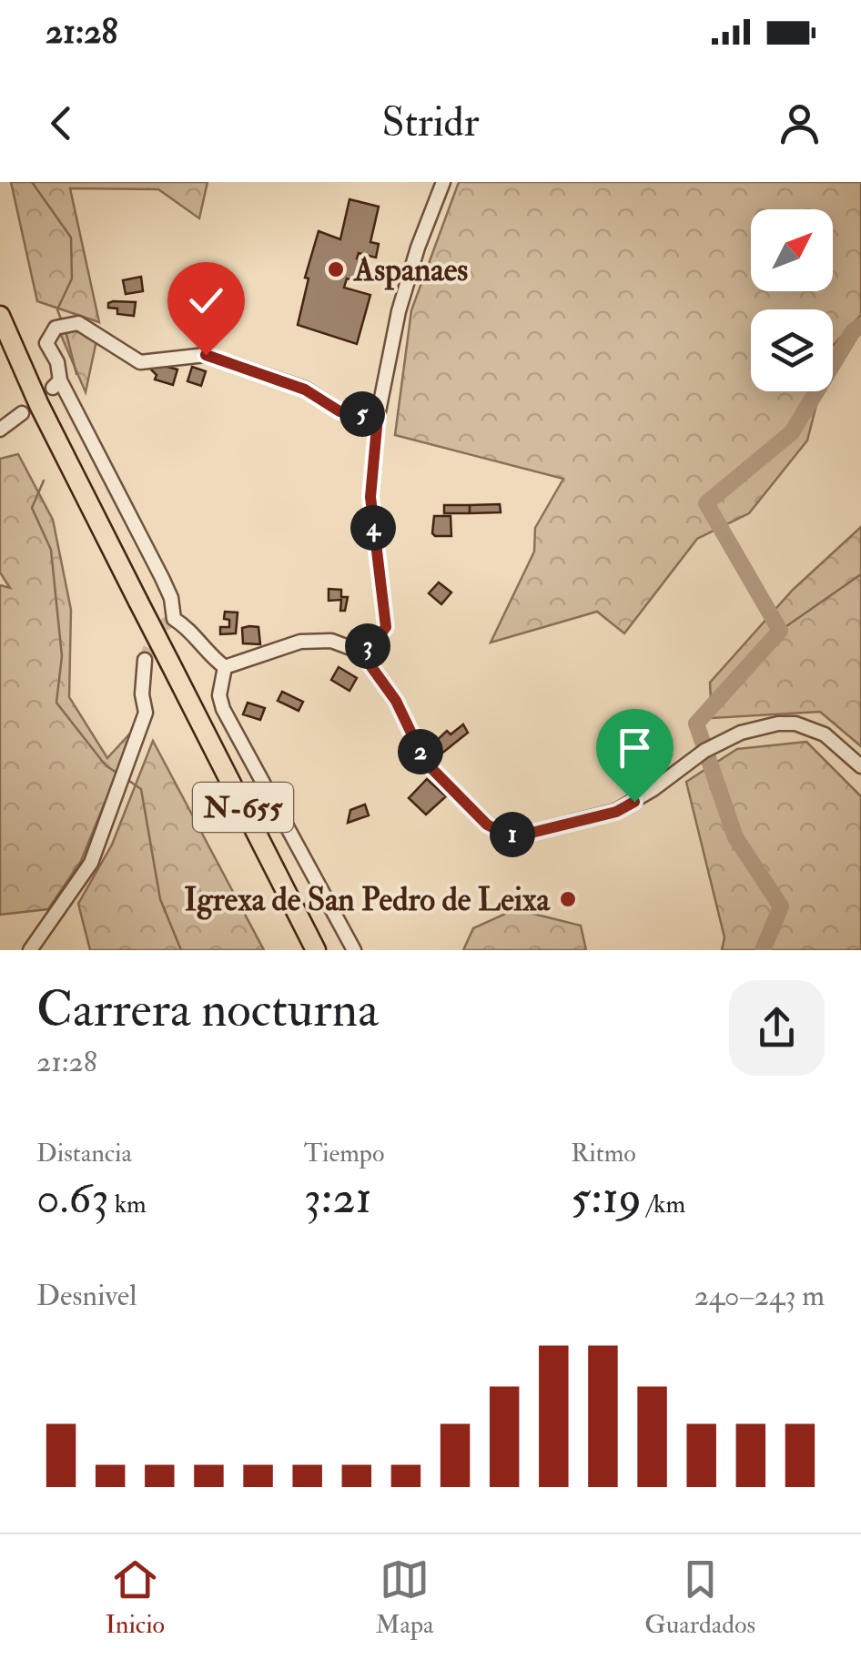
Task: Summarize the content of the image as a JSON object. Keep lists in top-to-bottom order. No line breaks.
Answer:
{"streets":{"highway":["N-655"]},"places":["Aspanaes","Igrexa de San Pedro de Leixa"],"north":"top right","page":{"status":"21:28","header":"Stridr","pins":["5","4","3","2","1"],"heading":["Carrera nocturna","21:28"],"stats":[["Distancia","0.63 km"],["Tiempo","3:21"],["Ritmo","5:19 /km"]],"chart":["Desnivel","240–243 m"],"tabs":["Inicio","Mapa","Guardados"]}}
